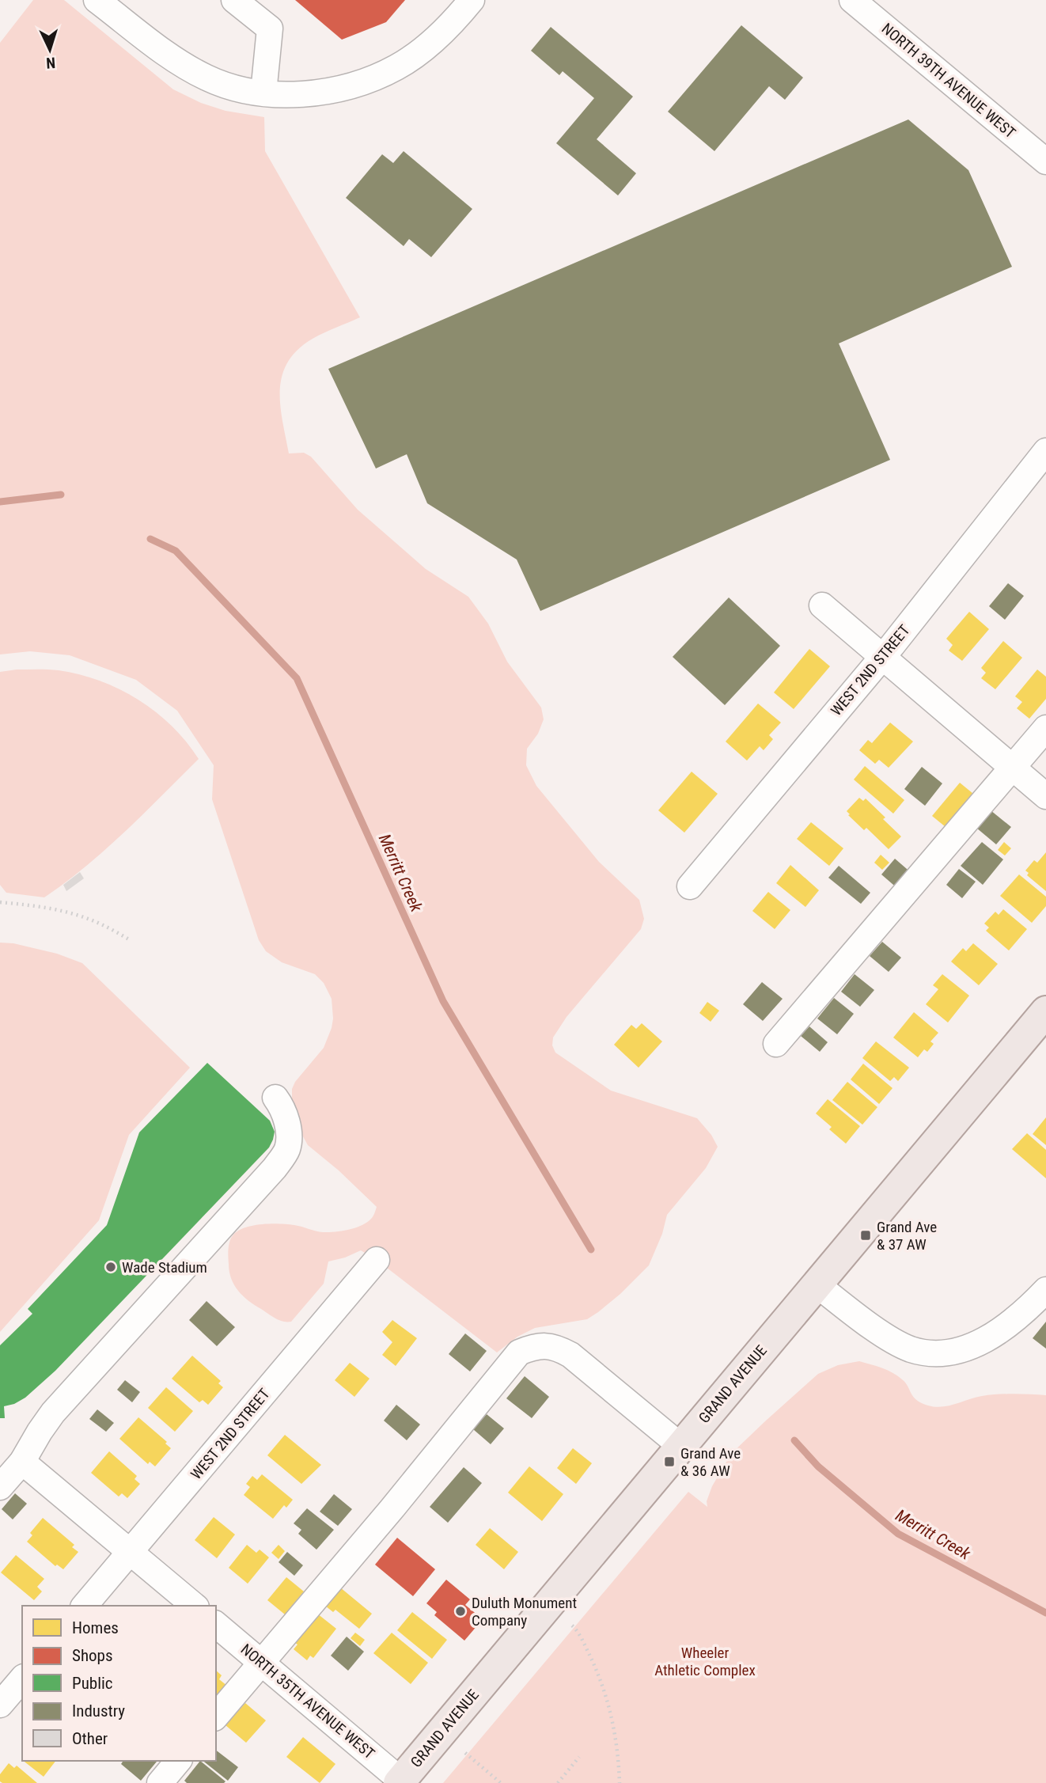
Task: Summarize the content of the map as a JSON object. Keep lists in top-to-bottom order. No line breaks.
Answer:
{"streets":{"main road":["GRAND AVENUE"],"street":["NORTH 39TH AVENUE WEST","WEST 2ND STREET","NORTH 35TH AVENUE WEST"]},"crossings":[["GRAND AVENUE","NORTH 35TH AVENUE WEST"]],"water":["Merritt Creek"],"parks":["Wheeler Athletic Complex"],"places":{"transit":["Grand Ave & 37 AW","Grand Ave & 36 AW"],"other":["Wade Stadium","Duluth Monument Company"]},"legend":["Homes","Shops","Public","Industry","Other"],"north":"bottom"}
